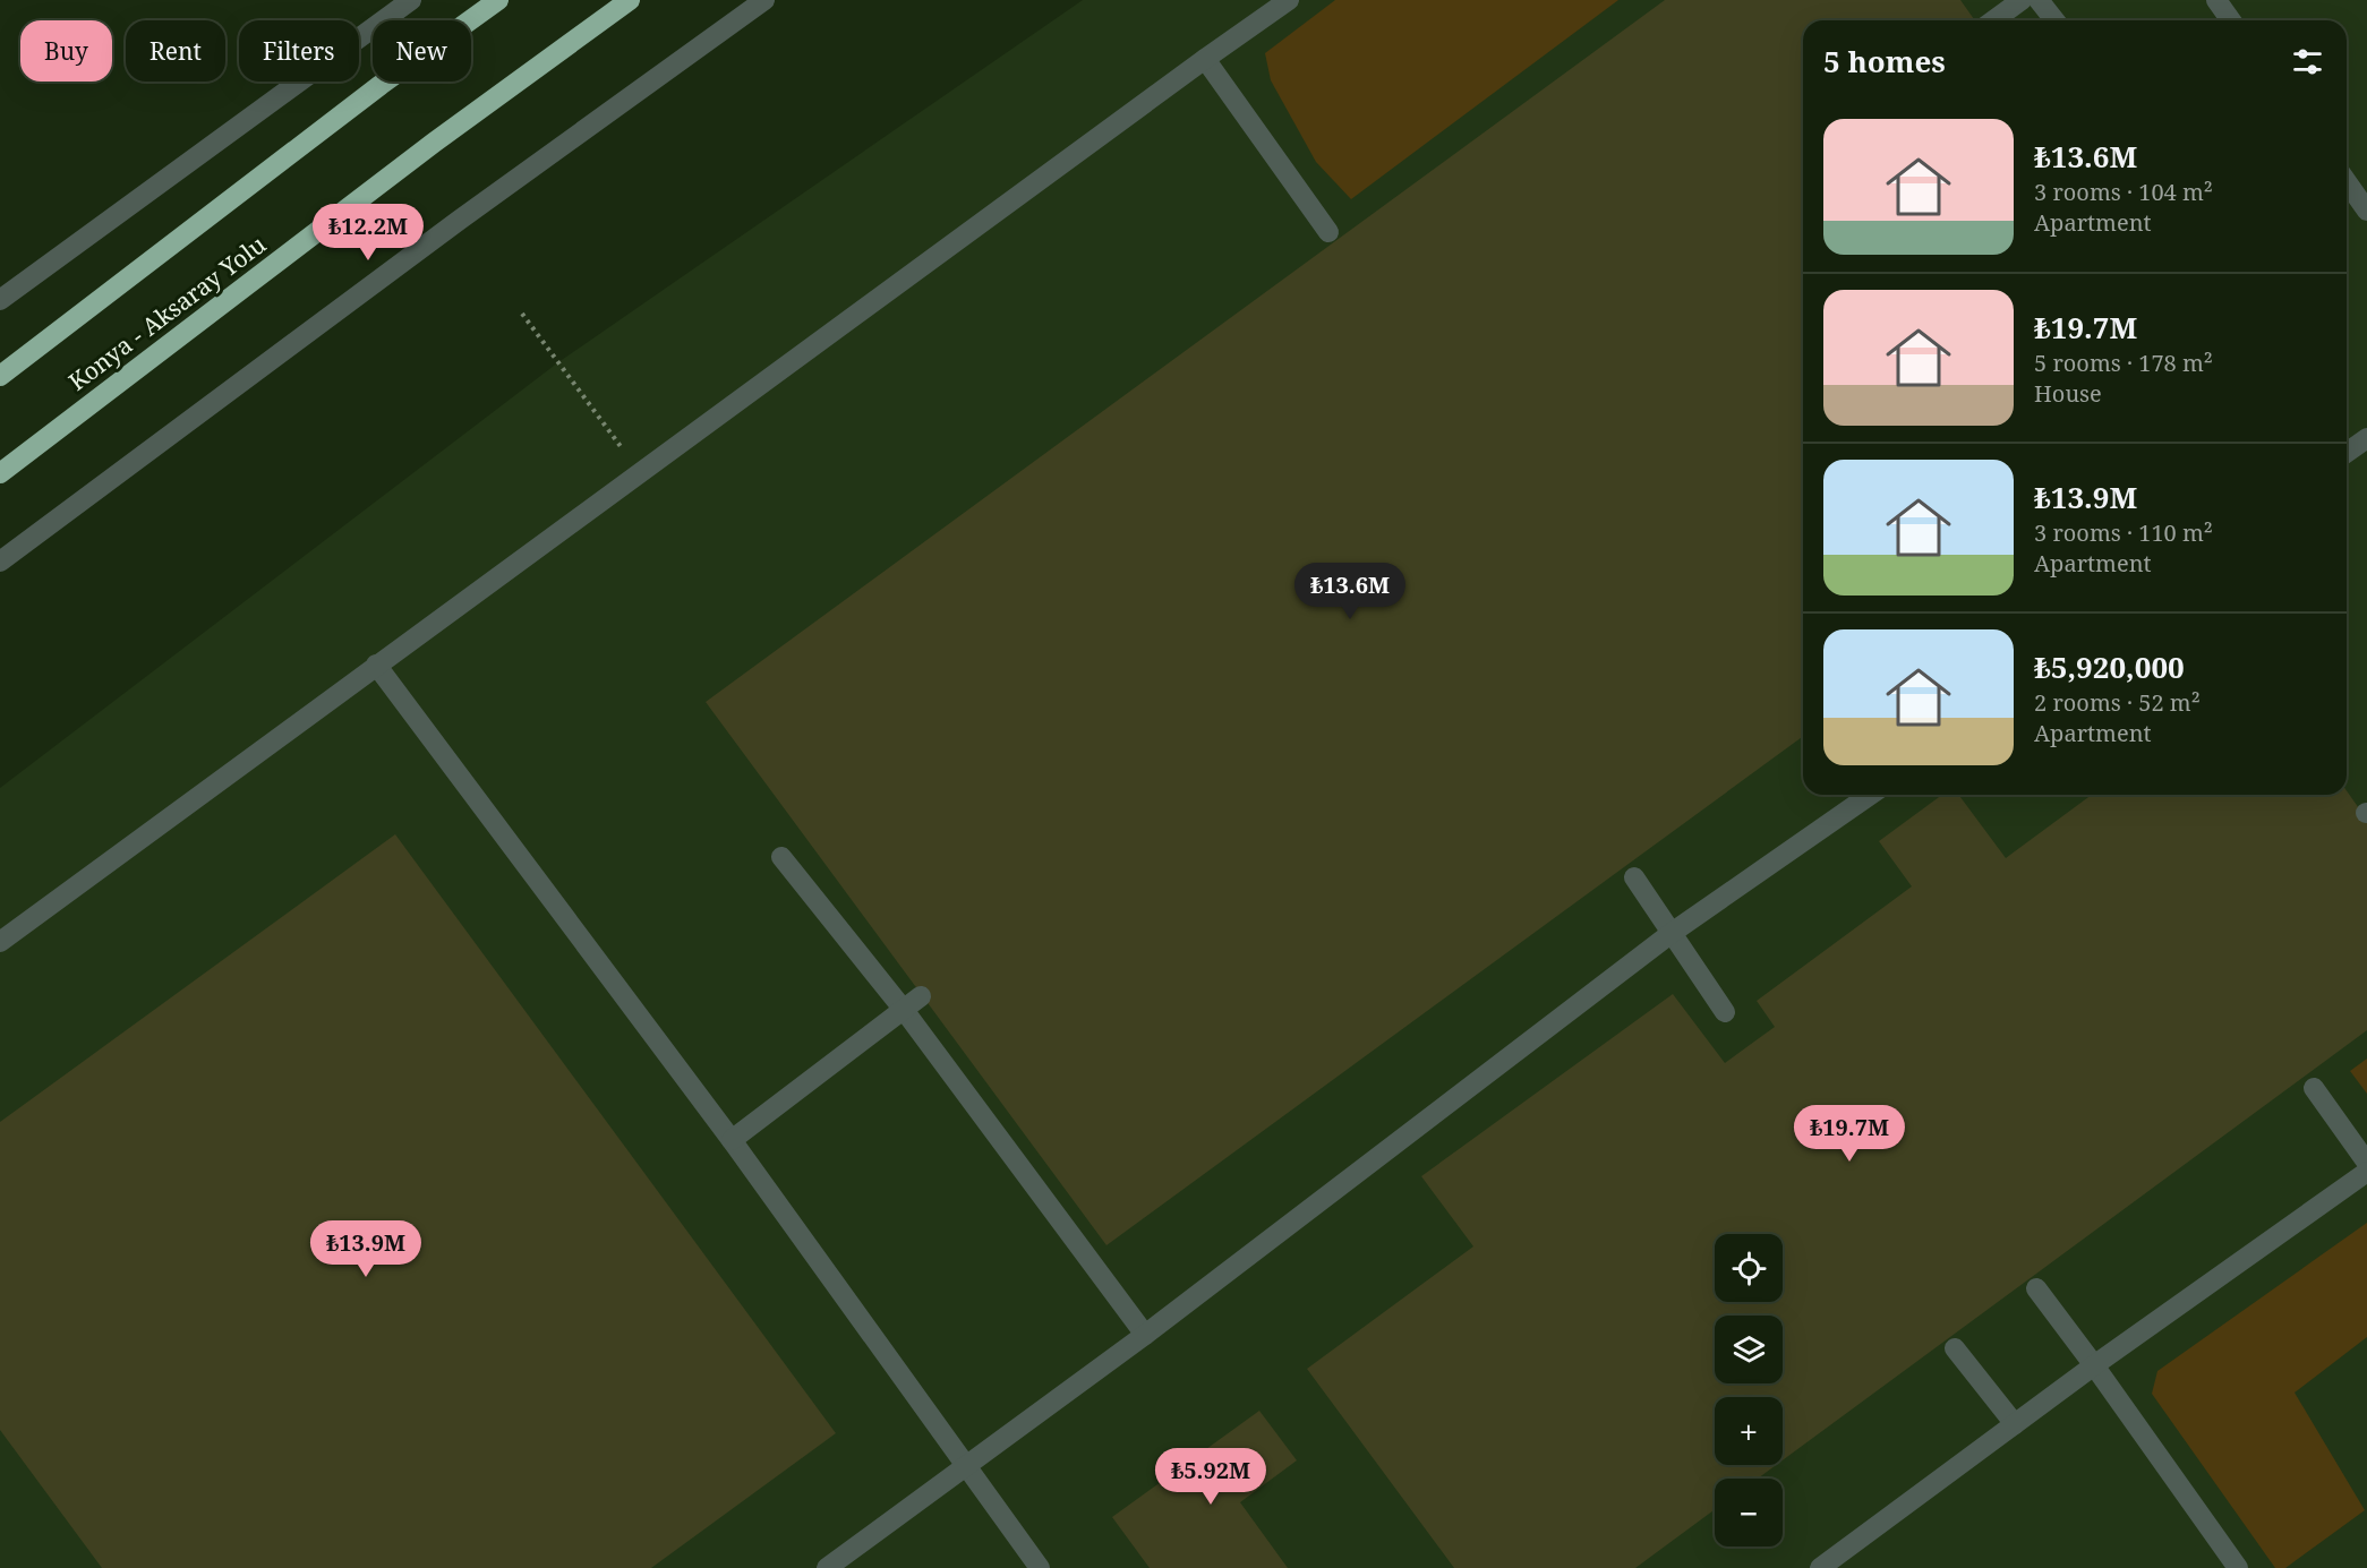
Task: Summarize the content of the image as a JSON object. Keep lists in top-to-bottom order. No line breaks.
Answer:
{"streets":{"highway":["Konya - Aksaray Yolu"]},"page":{"chip":["Buy","Rent","Filters","New"],"heading":"5 homes","list":[{"name":"₺13.6M","note":"3 rooms · 104 m² · Apartment"},{"name":"₺19.7M","note":"5 rooms · 178 m² · House"},{"name":"₺13.9M","note":"3 rooms · 110 m² · Apartment"},{"name":"₺5,920,000","note":"2 rooms · 52 m² · Apartment"}],"price":["₺12.2M","₺13.6M","₺19.7M","₺13.9M","₺5.92M"],"map_buttons":["+","−"]}}
